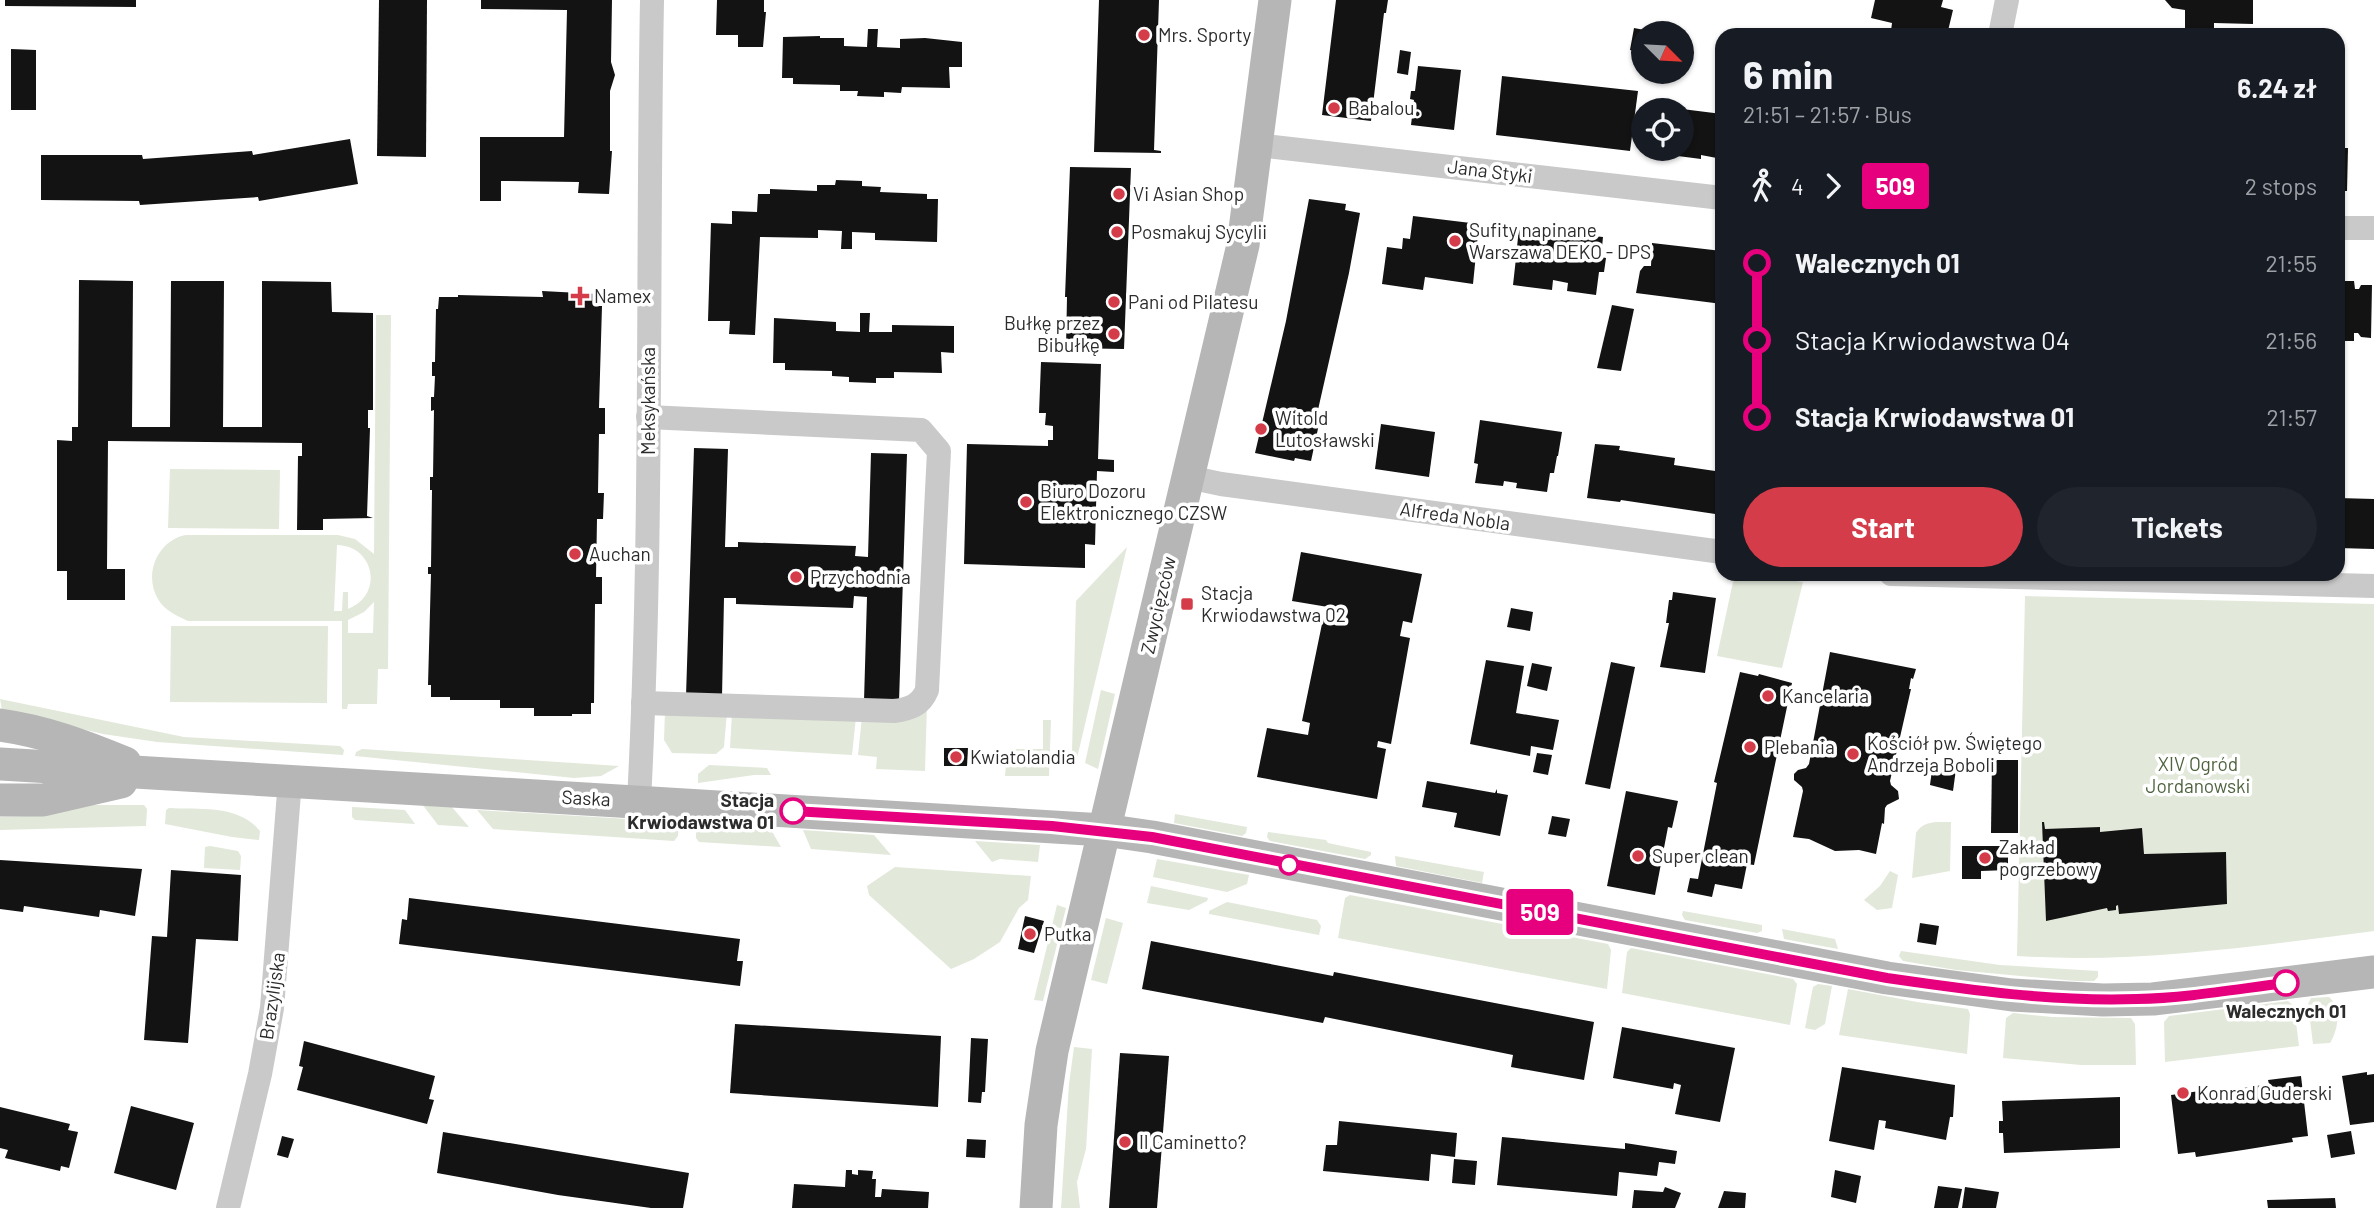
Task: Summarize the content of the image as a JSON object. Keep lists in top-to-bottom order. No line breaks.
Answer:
{"streets":{"street":["Jana Styki","Meksykańska","Alfreda Nobla","Zwycięzców","Saska","Brazylijska"]},"crossings":[["Jana Styki","Zwycięzców"],["Meksykańska","Saska"],["Alfreda Nobla","Zwycięzców"],["Zwycięzców","Saska"],["Saska","Brazylijska"]],"parks":["XIV Ogród Jordanowski"],"places":{"other":["Mrs. Sporty","Babalou.","Vi Asian Shop","Posmakuj Sycylii","Sufity napinane Warszawa DEKO - DPS","Pani od Pilatesu","Bułkę przez Bibułkę","Witold Lutosławski","Biuro Dozoru Elektronicznego CZSW","Auchan","Przychodnia","Kancelaria","Plebania","Kościół pw. Świętego Andrzeja Boboli","Kwiatolandia","Stacja Krwiodawstwa 01","Super clean","Zakład pogrzebowy","Putka","Walecznych 01","Konrad Guderski","Il Caminetto?"],"health":["Namex"],"transit":["Stacja Krwiodawstwa 02"]},"lines":["bus line 509"],"north":"bottom right","page":{"on_map":"509","heading":["6 min","21:51 – 21:57 · Bus","6.24 zł"],"legs":["4","509","2 stops"],"list":[{"name":"Walecznych 01","value":"21:55"},{"name":"Stacja Krwiodawstwa 04","value":"21:56"},{"name":"Stacja Krwiodawstwa 01","value":"21:57"}],"buttons":["Start","Tickets"]}}
